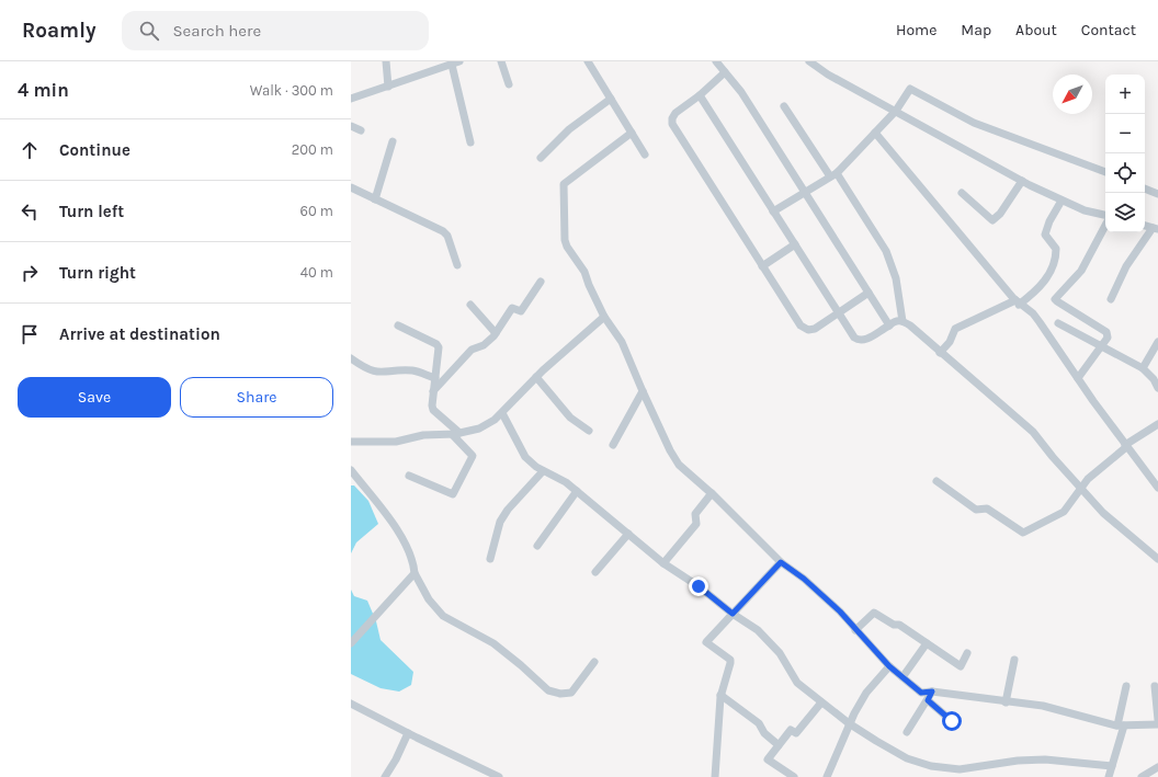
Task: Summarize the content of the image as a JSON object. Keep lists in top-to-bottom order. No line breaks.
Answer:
{"north":"bottom left","page":{"header":"Roamly","search":"Search here","nav":["Home","Map","About","Contact"],"heading":["4 min","Walk · 300 m"],"map_buttons":["+","−"],"list":[["Continue","200 m"],["Turn left","60 m"],["Turn right","40 m"],"Arrive at destination"],"buttons":["Save","Share"]}}
